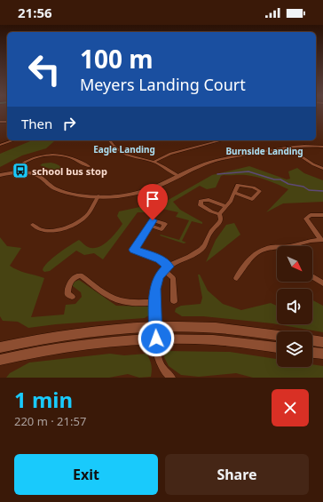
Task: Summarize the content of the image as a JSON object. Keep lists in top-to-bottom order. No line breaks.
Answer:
{"districts":["Eagle Landing","Burnside Landing"],"places":{"bus stop":["school bus stop"]},"north":"bottom right","page":{"status":"21:56","turn":["100 m","Meyers Landing Court"],"then":"Then","heading":["1 min","220 m · 21:57"],"buttons":["Exit","Share"]}}
